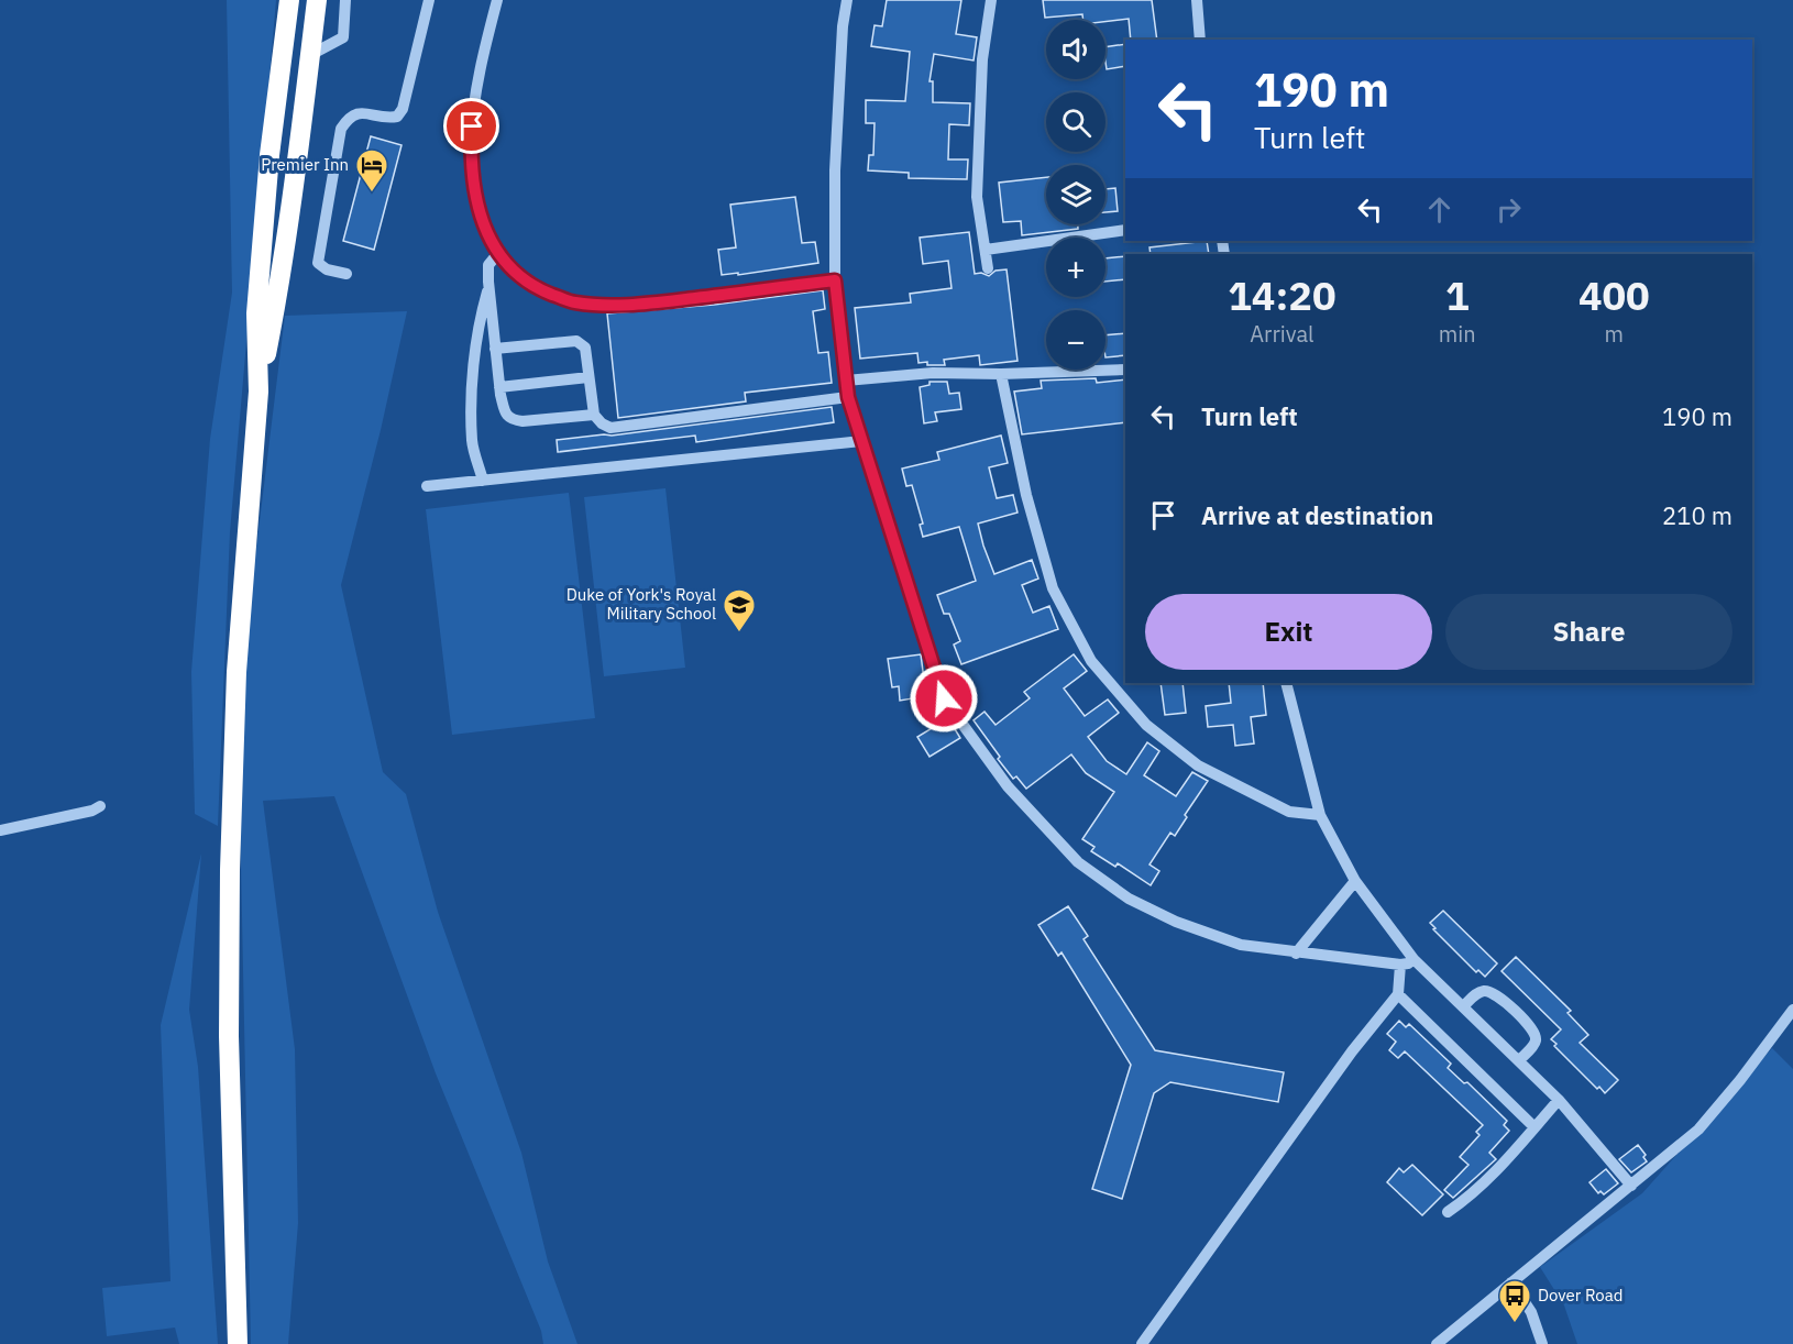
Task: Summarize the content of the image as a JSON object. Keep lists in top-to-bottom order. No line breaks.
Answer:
{"places":{"hotel":["Premier Inn"],"school or university":["Duke of York's Royal Military School"],"bus stop":["Dover Road"]},"page":{"map_buttons":["+","−"],"turn":["190 m","Turn left"],"eta":["14:20","Arrival","1","min","400","m"],"list":[{"name":"Turn left","value":"190 m"},{"name":"Arrive at destination","value":"210 m"}],"buttons":["Exit","Share"]}}
